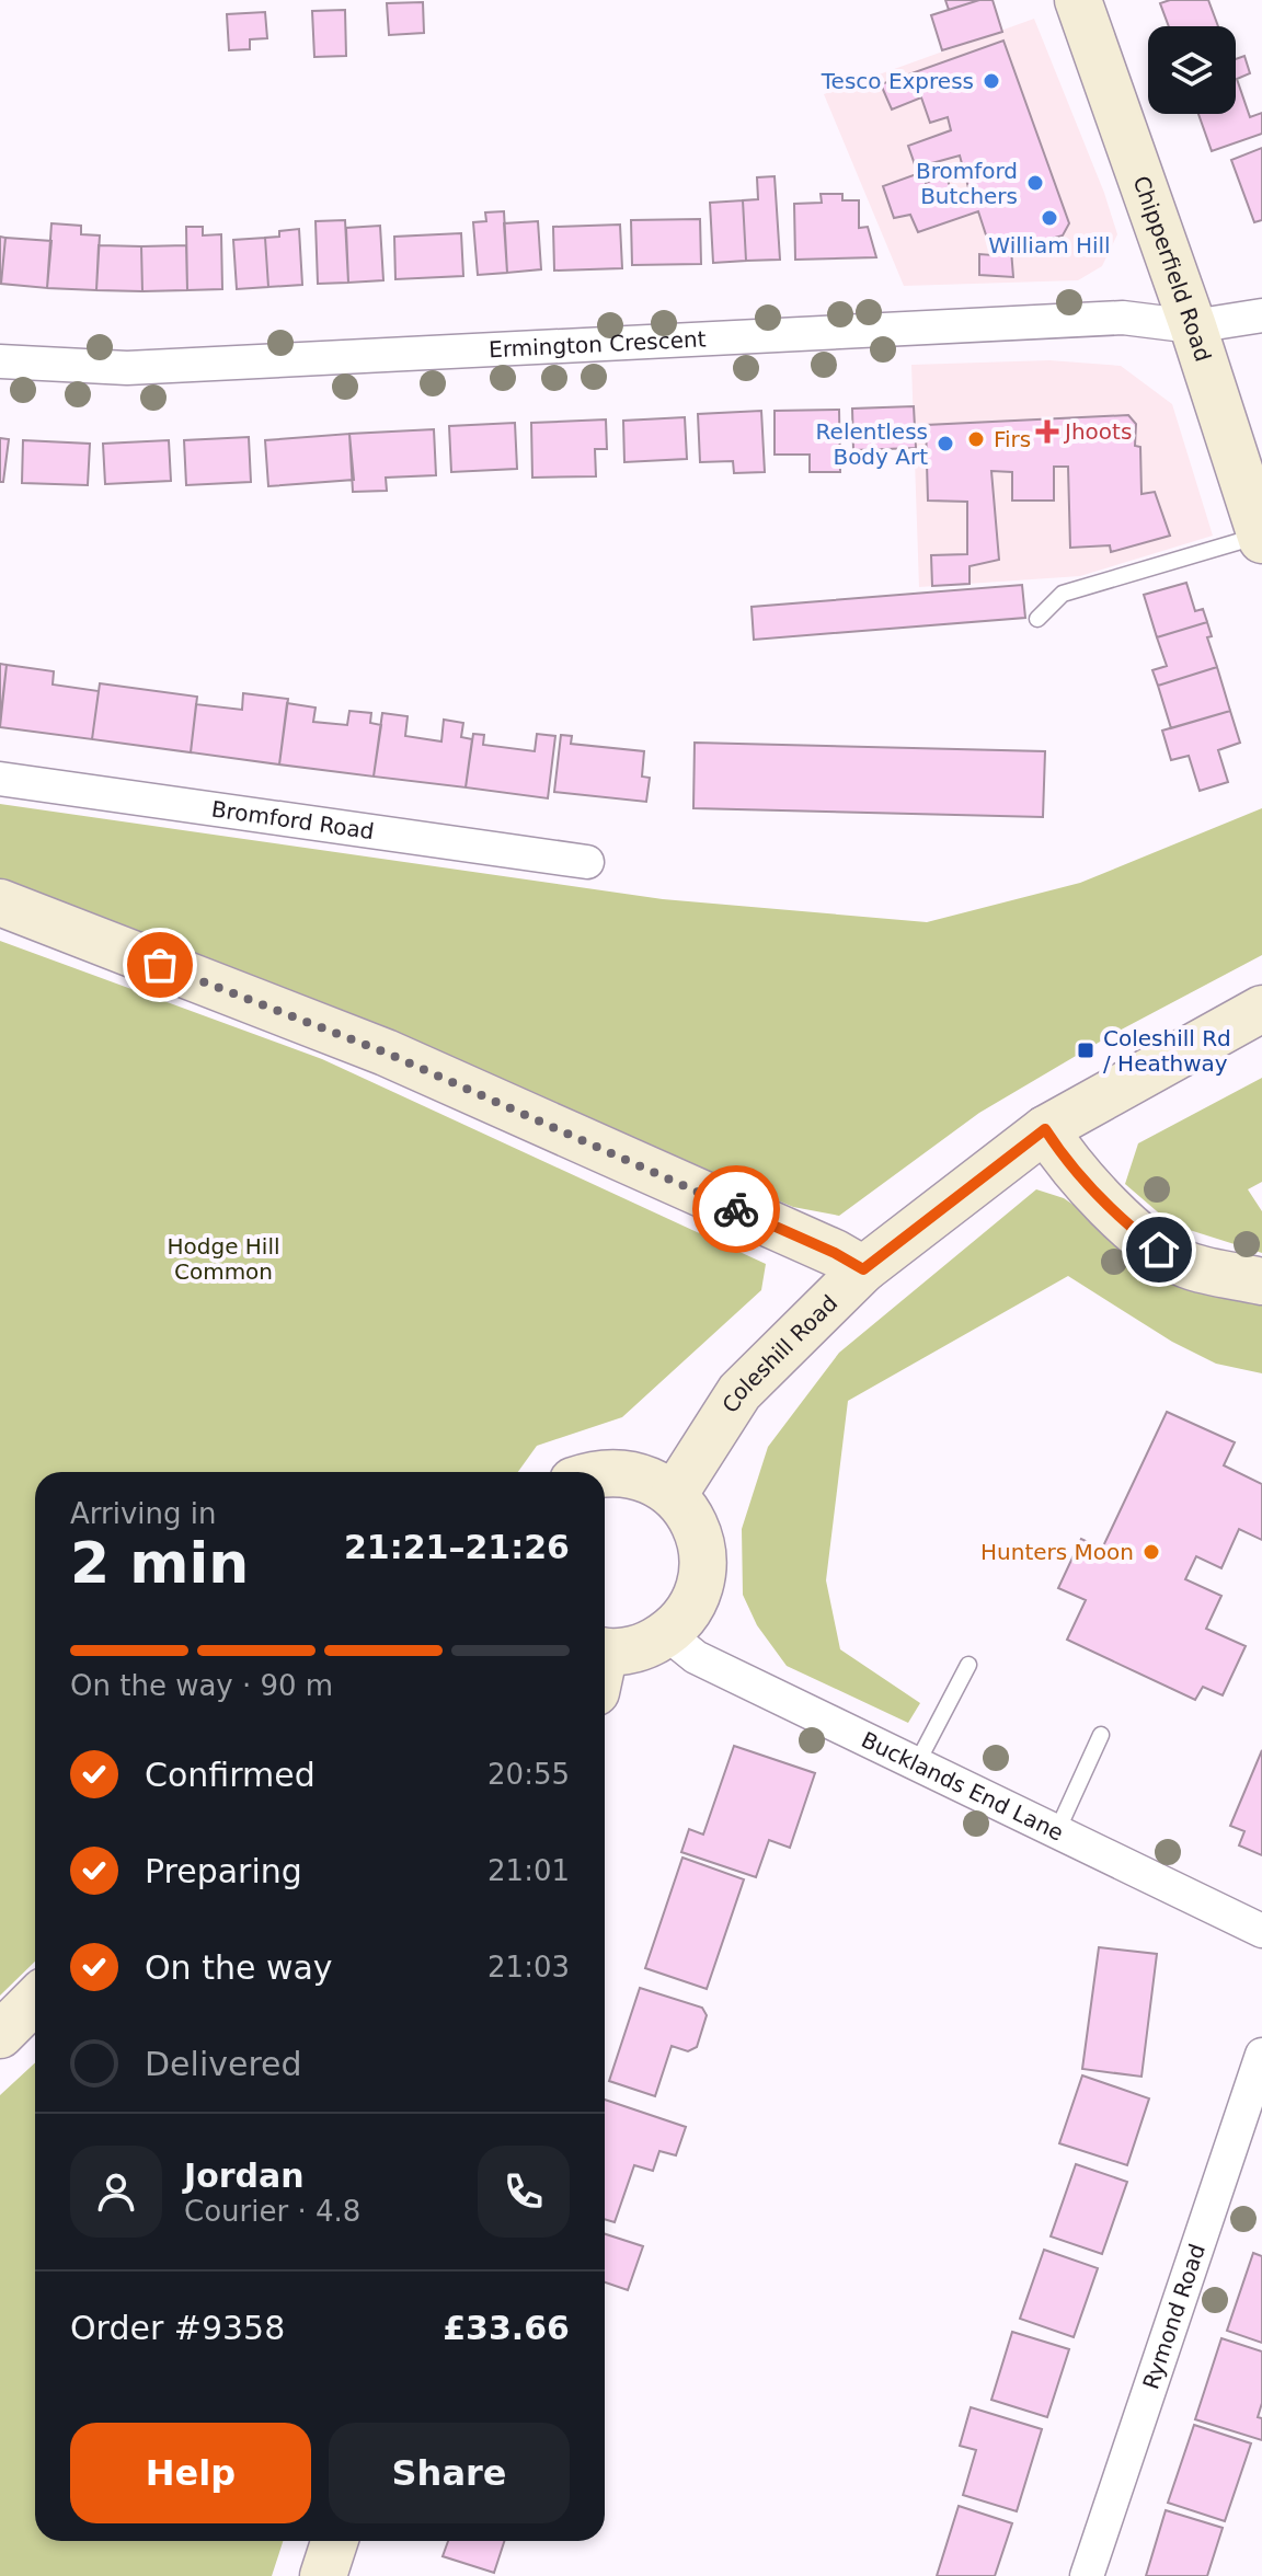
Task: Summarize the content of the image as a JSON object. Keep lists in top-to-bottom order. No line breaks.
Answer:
{"streets":{"street":["Chipperfield Road","Ermington Crescent","Bromford Road","Coleshill Road","Bucklands End Lane","Rymond Road"]},"crossings":[["Chipperfield Road","Ermington Crescent"]],"parks":["Hodge Hill Common"],"places":{"other":["Tesco Express","Bromford Butchers","William Hill","Firs","Relentless Body Art","Hunters Moon"],"health":["Jhoots"],"transit":["Coleshill Rd / Heathway"]},"page":{"heading":["2 min","Arriving in","21:21–21:26"],"panel":["Jordan","Courier · 4.8","Order #9358","£33.66"],"bar":"On the way · 90 m","list":[["Confirmed","20:55"],["Preparing","21:01"],["On the way","21:03"],"Delivered"],"buttons":["Help","Share"]}}
